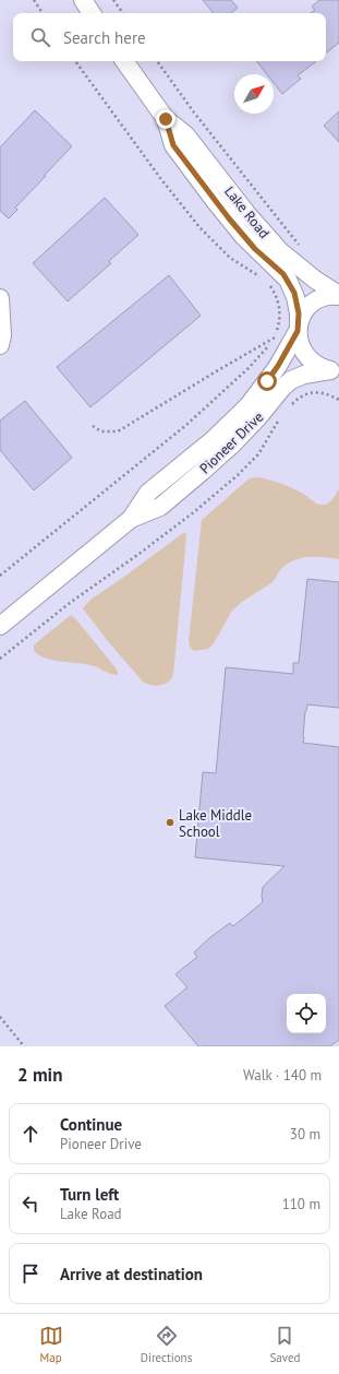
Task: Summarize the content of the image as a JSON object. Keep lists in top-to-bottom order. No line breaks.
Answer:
{"streets":{"street":["Lake Road","Pioneer Drive"]},"crossings":[["Lake Road","Pioneer Drive"]],"places":["Lake Middle School"],"north":"top right","page":{"search":"Search here","heading":["2 min","Walk · 140 m"],"list":[["Continue","Pioneer Drive","30 m"],["Turn left","Lake Road","110 m"],"Arrive at destination"],"nav":["Map","Directions","Saved"]}}
